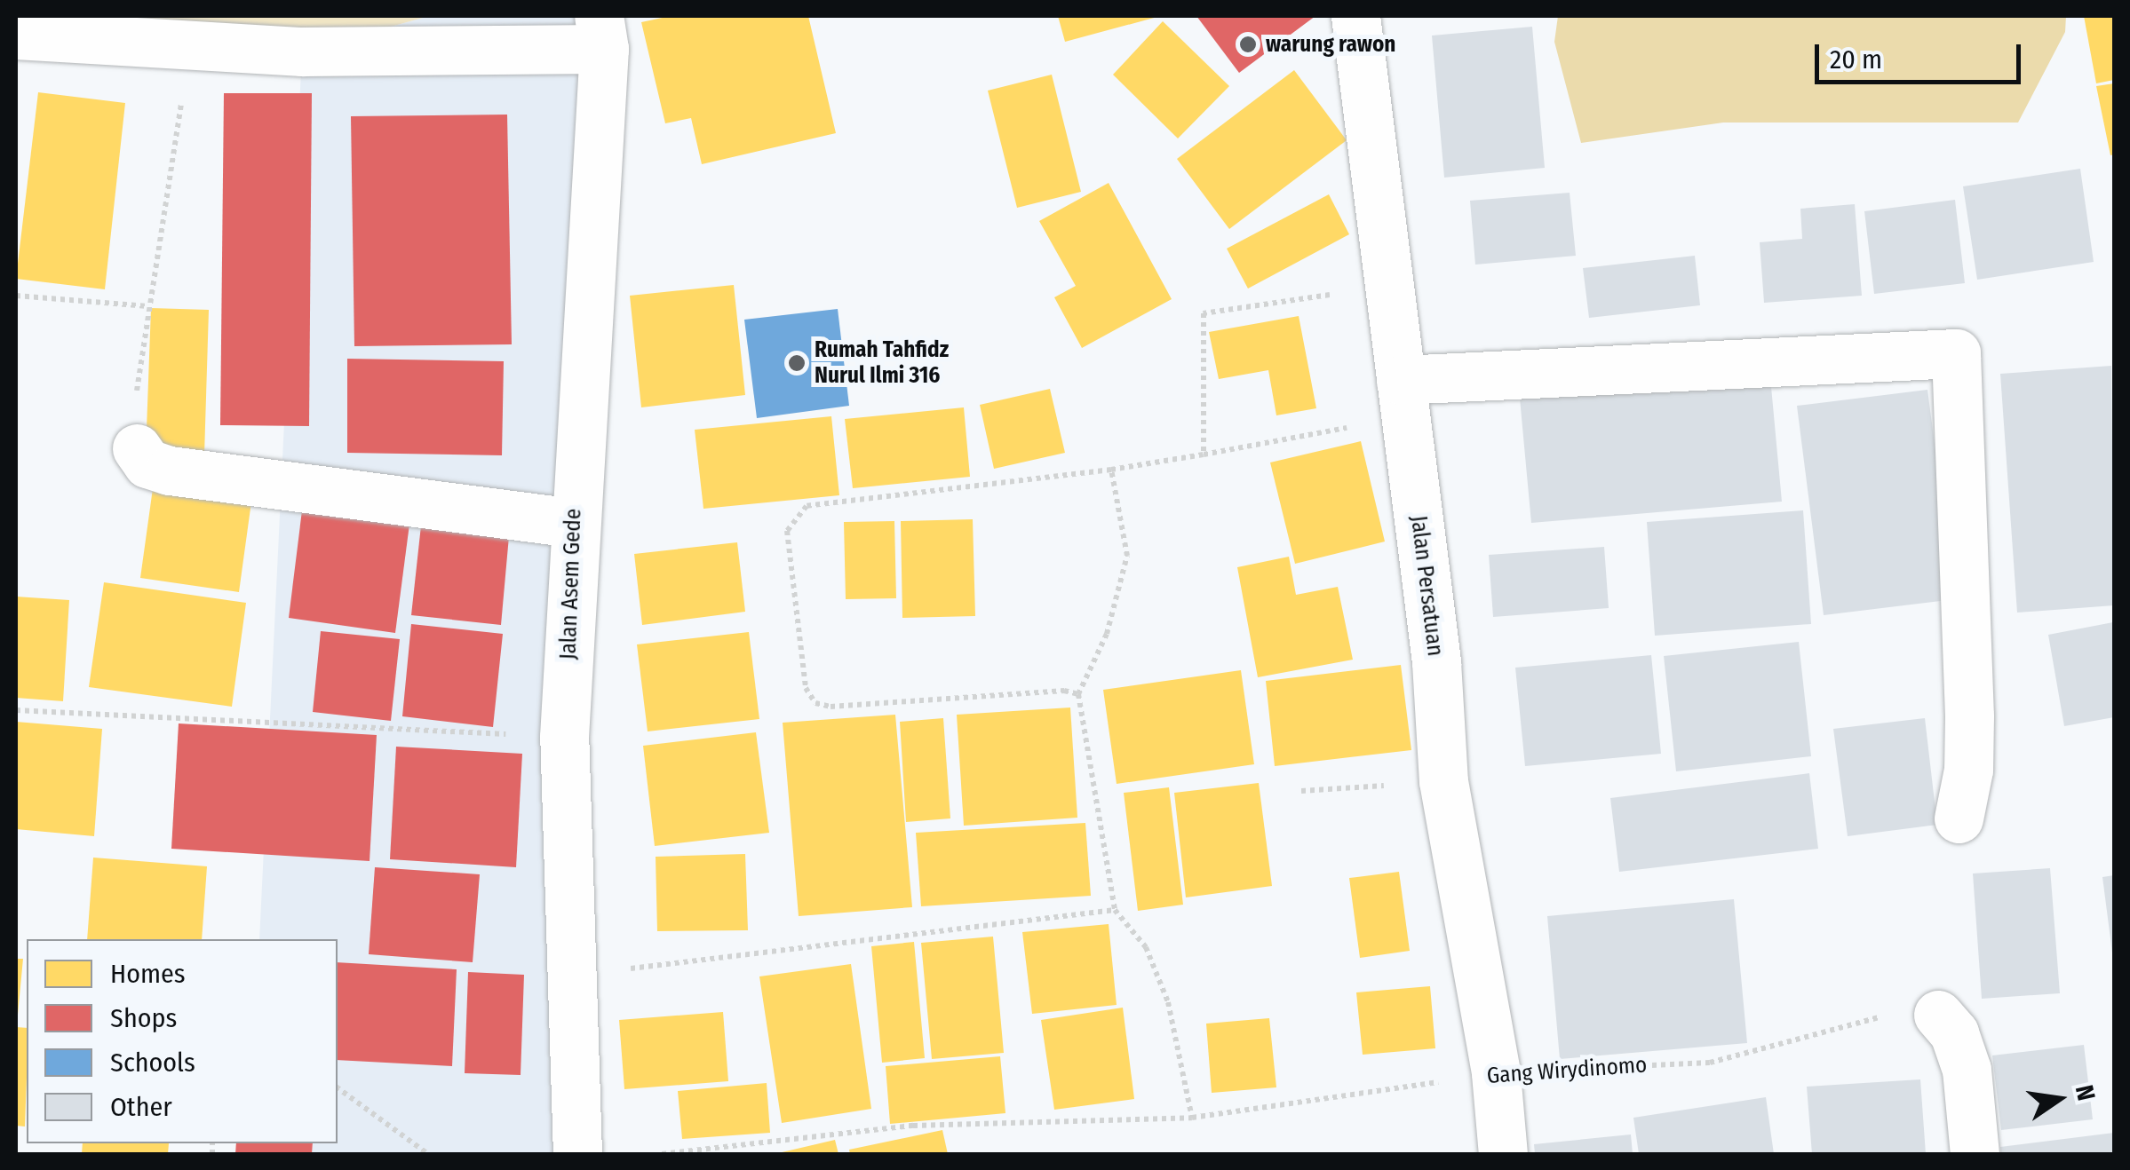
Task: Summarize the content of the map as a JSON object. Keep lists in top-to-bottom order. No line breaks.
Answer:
{"streets":{"street":["Jalan Asem Gede","Jalan Persatuan"],"path":["Gang Wirydinomo"]},"crossings":[["Jalan Persatuan","Gang Wirydinomo"]],"places":["warung rawon","Rumah Tahfidz Nurul Ilmi 316"],"legend":["Homes","Shops","Schools","Other"],"scale_bar":"20 m","north":"right"}
